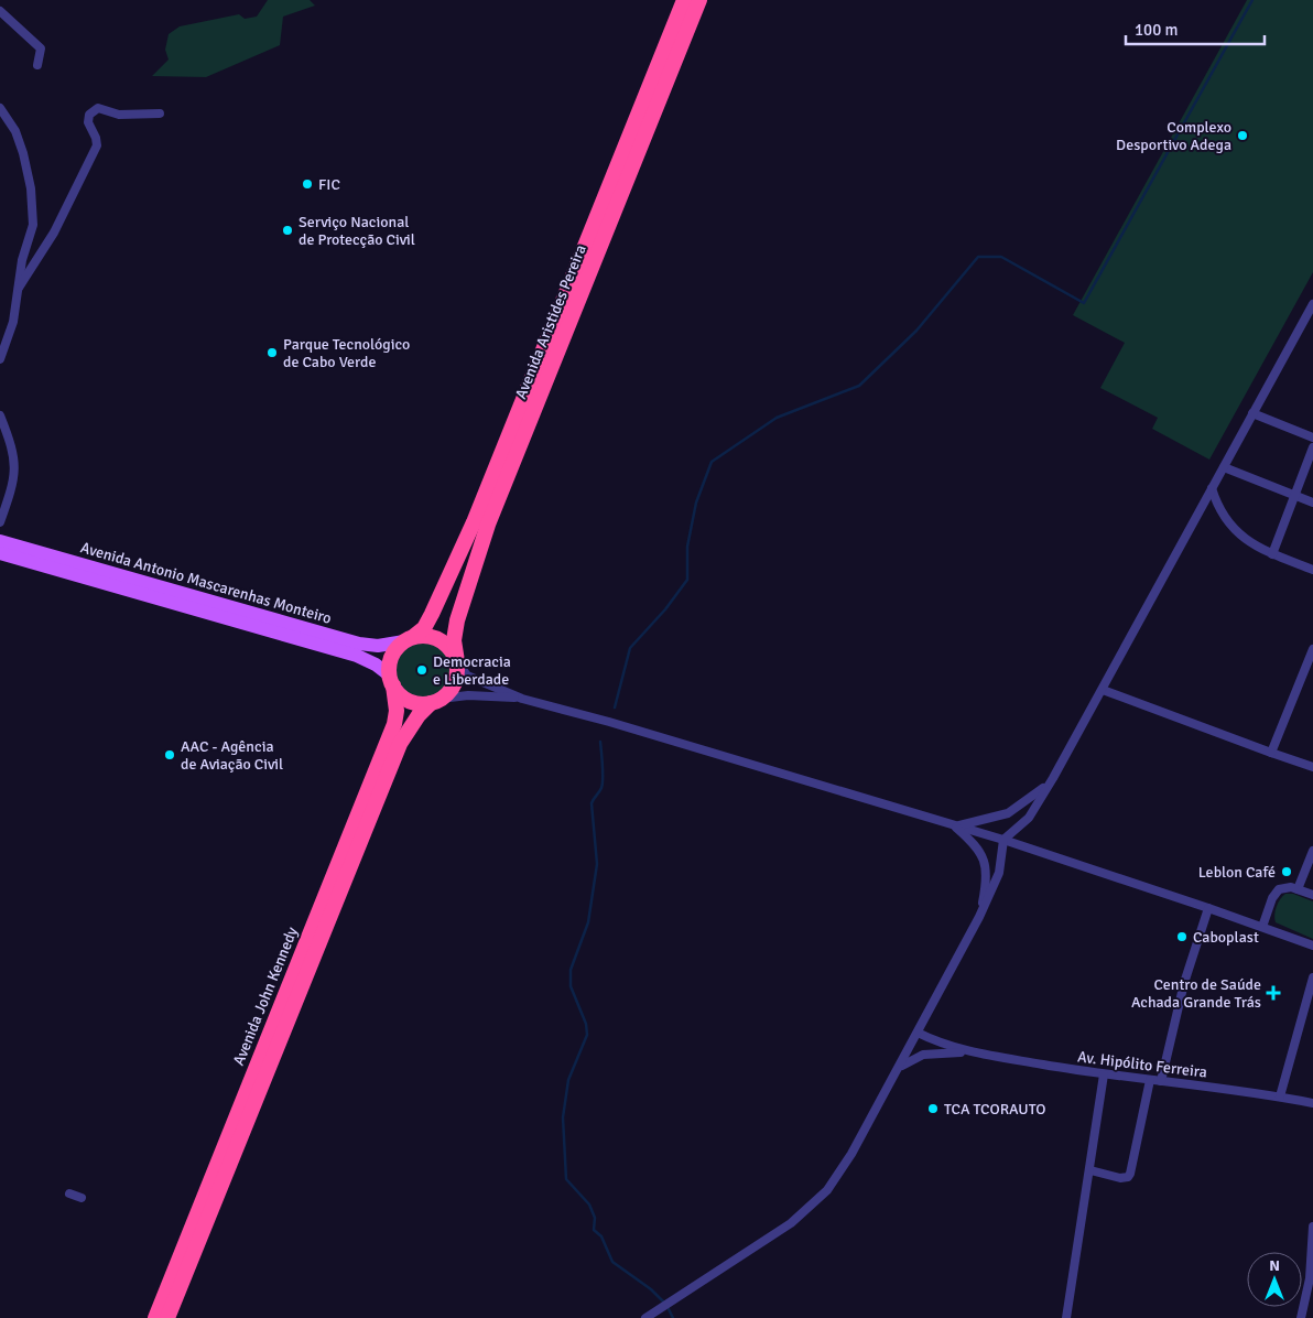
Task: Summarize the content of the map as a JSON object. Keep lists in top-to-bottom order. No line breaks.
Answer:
{"streets":{"highway":["Avenida Aristides Pereira","Avenida John Kennedy"],"main road":["Avenida Antonio Mascarenhas Monteiro"],"street":["Av. Hipólito Ferreira"]},"crossings":[["Avenida Aristides Pereira","Avenida Antonio Mascarenhas Monteiro"],["Avenida Aristides Pereira","Avenida John Kennedy"],["Avenida Antonio Mascarenhas Monteiro","Avenida John Kennedy"]],"places":{"other":["Complexo Desportivo Adega","FIC","Serviço Nacional de Protecção Civil","Parque Tecnológico de Cabo Verde","Democracia e Liberdade","AAC - Agência de Aviação Civil","Leblon Café","Caboplast","TCA TCORAUTO"],"health":["Centro de Saúde Achada Grande Trás"]},"scale_bar":"100 m","north":"top"}
